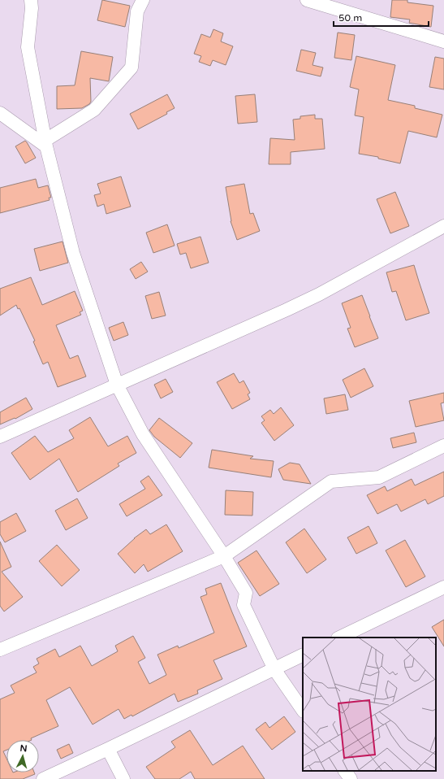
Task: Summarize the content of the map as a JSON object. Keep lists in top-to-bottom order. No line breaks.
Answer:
{"scale_bar":"50 m","north":"top"}
